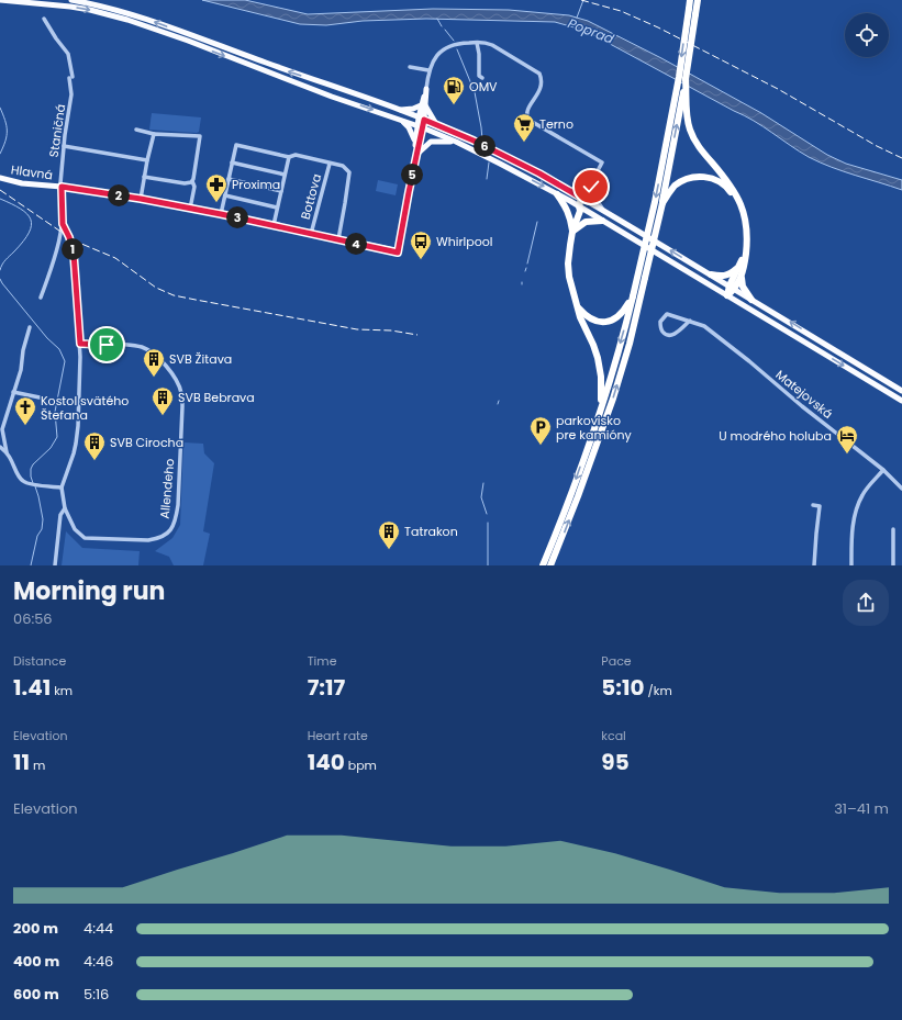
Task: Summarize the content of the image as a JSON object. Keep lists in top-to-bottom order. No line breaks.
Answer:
{"streets":{"main road":["Hlavná"],"street":["Staničná","Bottova","Matejovská","Allendeho"]},"crossings":[["Staničná","Hlavná"],["Staničná","Allendeho"],["Hlavná","Bottova"]],"water":["Poprad"],"places":{"fuel station":["OMV"],"supermarket":["Terno"],"pharmacy":["Proxima"],"bus stop":["Whirlpool"],"building":["SVB Žitava","SVB Bebrava","SVB Cirocha","Tatrakon"],"church":["Kostol svätého Štefana"],"parking":["parkovisko pre kamióny"],"hotel":["U modrého holuba"]},"page":{"pins":["6","5","2","3","4","1"],"heading":["Morning run","06:56"],"stats":[["Distance","1.41 km"],["Time","7:17"],["Pace","5:10 /km"],["Elevation","11 m"],["Heart rate","140 bpm"],["kcal","95"]],"chart":["Elevation","31–41 m"],"list":[{"name":"200 m","note":"4:44"},{"name":"400 m","note":"4:46"},{"name":"600 m","note":"5:16"}]}}
